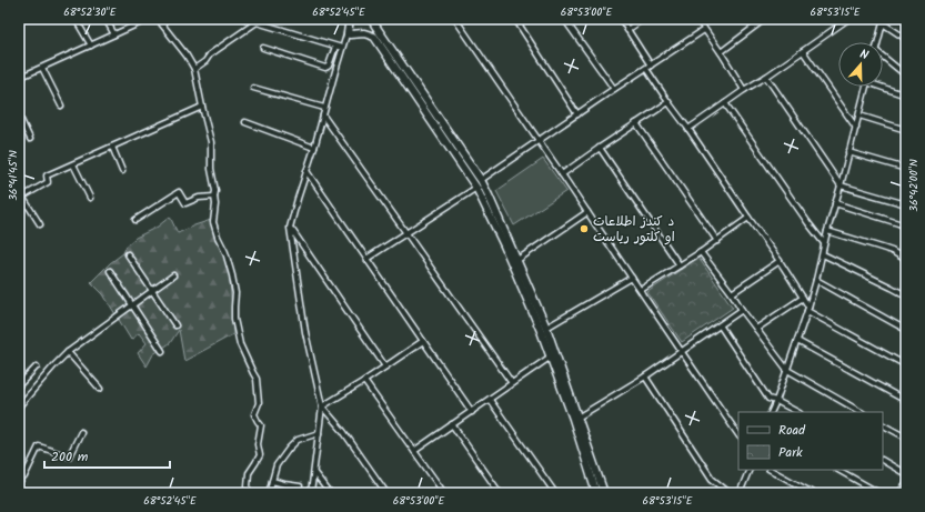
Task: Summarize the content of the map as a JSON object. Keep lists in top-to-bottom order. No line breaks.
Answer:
{"places":["د کندز اطلاعات او کلتور ریاست"],"legend":["Road","Park"],"scale_bar":"200 m","north":"top","coordinates":["68°52'30\"E","68°52'45\"E","68°53'00\"E","68°53'15\"E","36°41'45\"N","36°42'00\"N"]}
